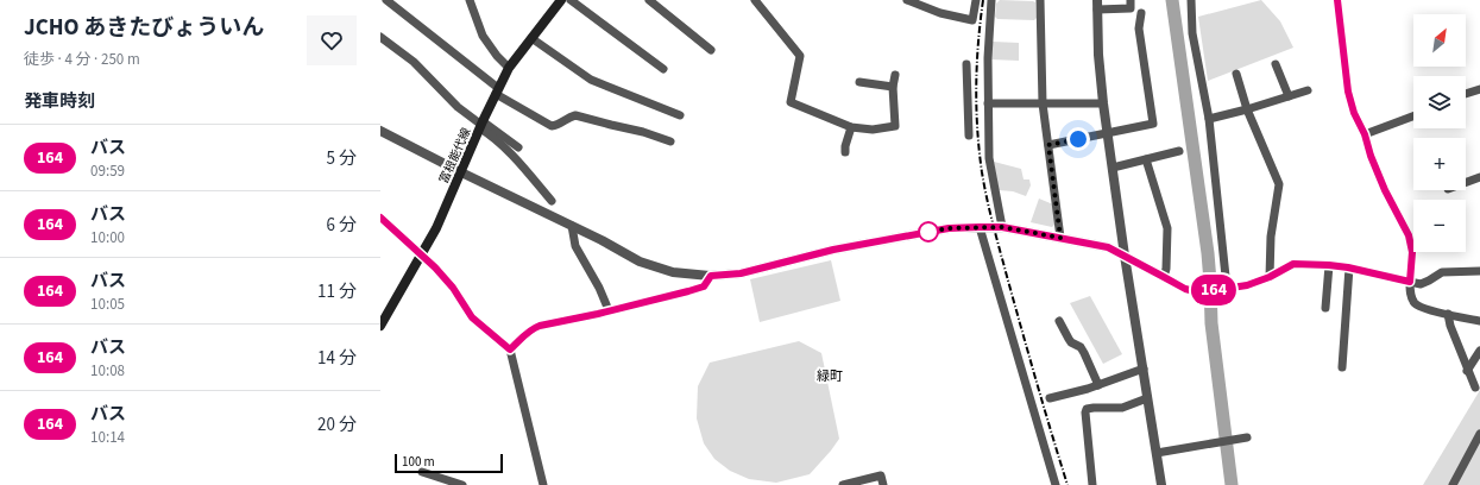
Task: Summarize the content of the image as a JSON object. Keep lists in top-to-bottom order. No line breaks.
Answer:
{"streets":{"main road":["富根能代線"]},"districts":["緑町"],"lines":["bus line 164"],"scale_bar":"100 m","north":"top right","page":{"heading":[["JCHO あきたびょういん","徒歩 · 4 分 · 250 m"],"発車時刻"],"on_map":"164","map_buttons":["+","−"],"list":[{"mark":"164","name":"バス","note":"09:59","value":"5 分"},{"mark":"164","name":"バス","note":"10:00","value":"6 分"},{"mark":"164","name":"バス","note":"10:05","value":"11 分"},{"mark":"164","name":"バス","note":"10:08","value":"14 分"},{"mark":"164","name":"バス","note":"10:14","value":"20 分"}],"scale":"100 m"}}
